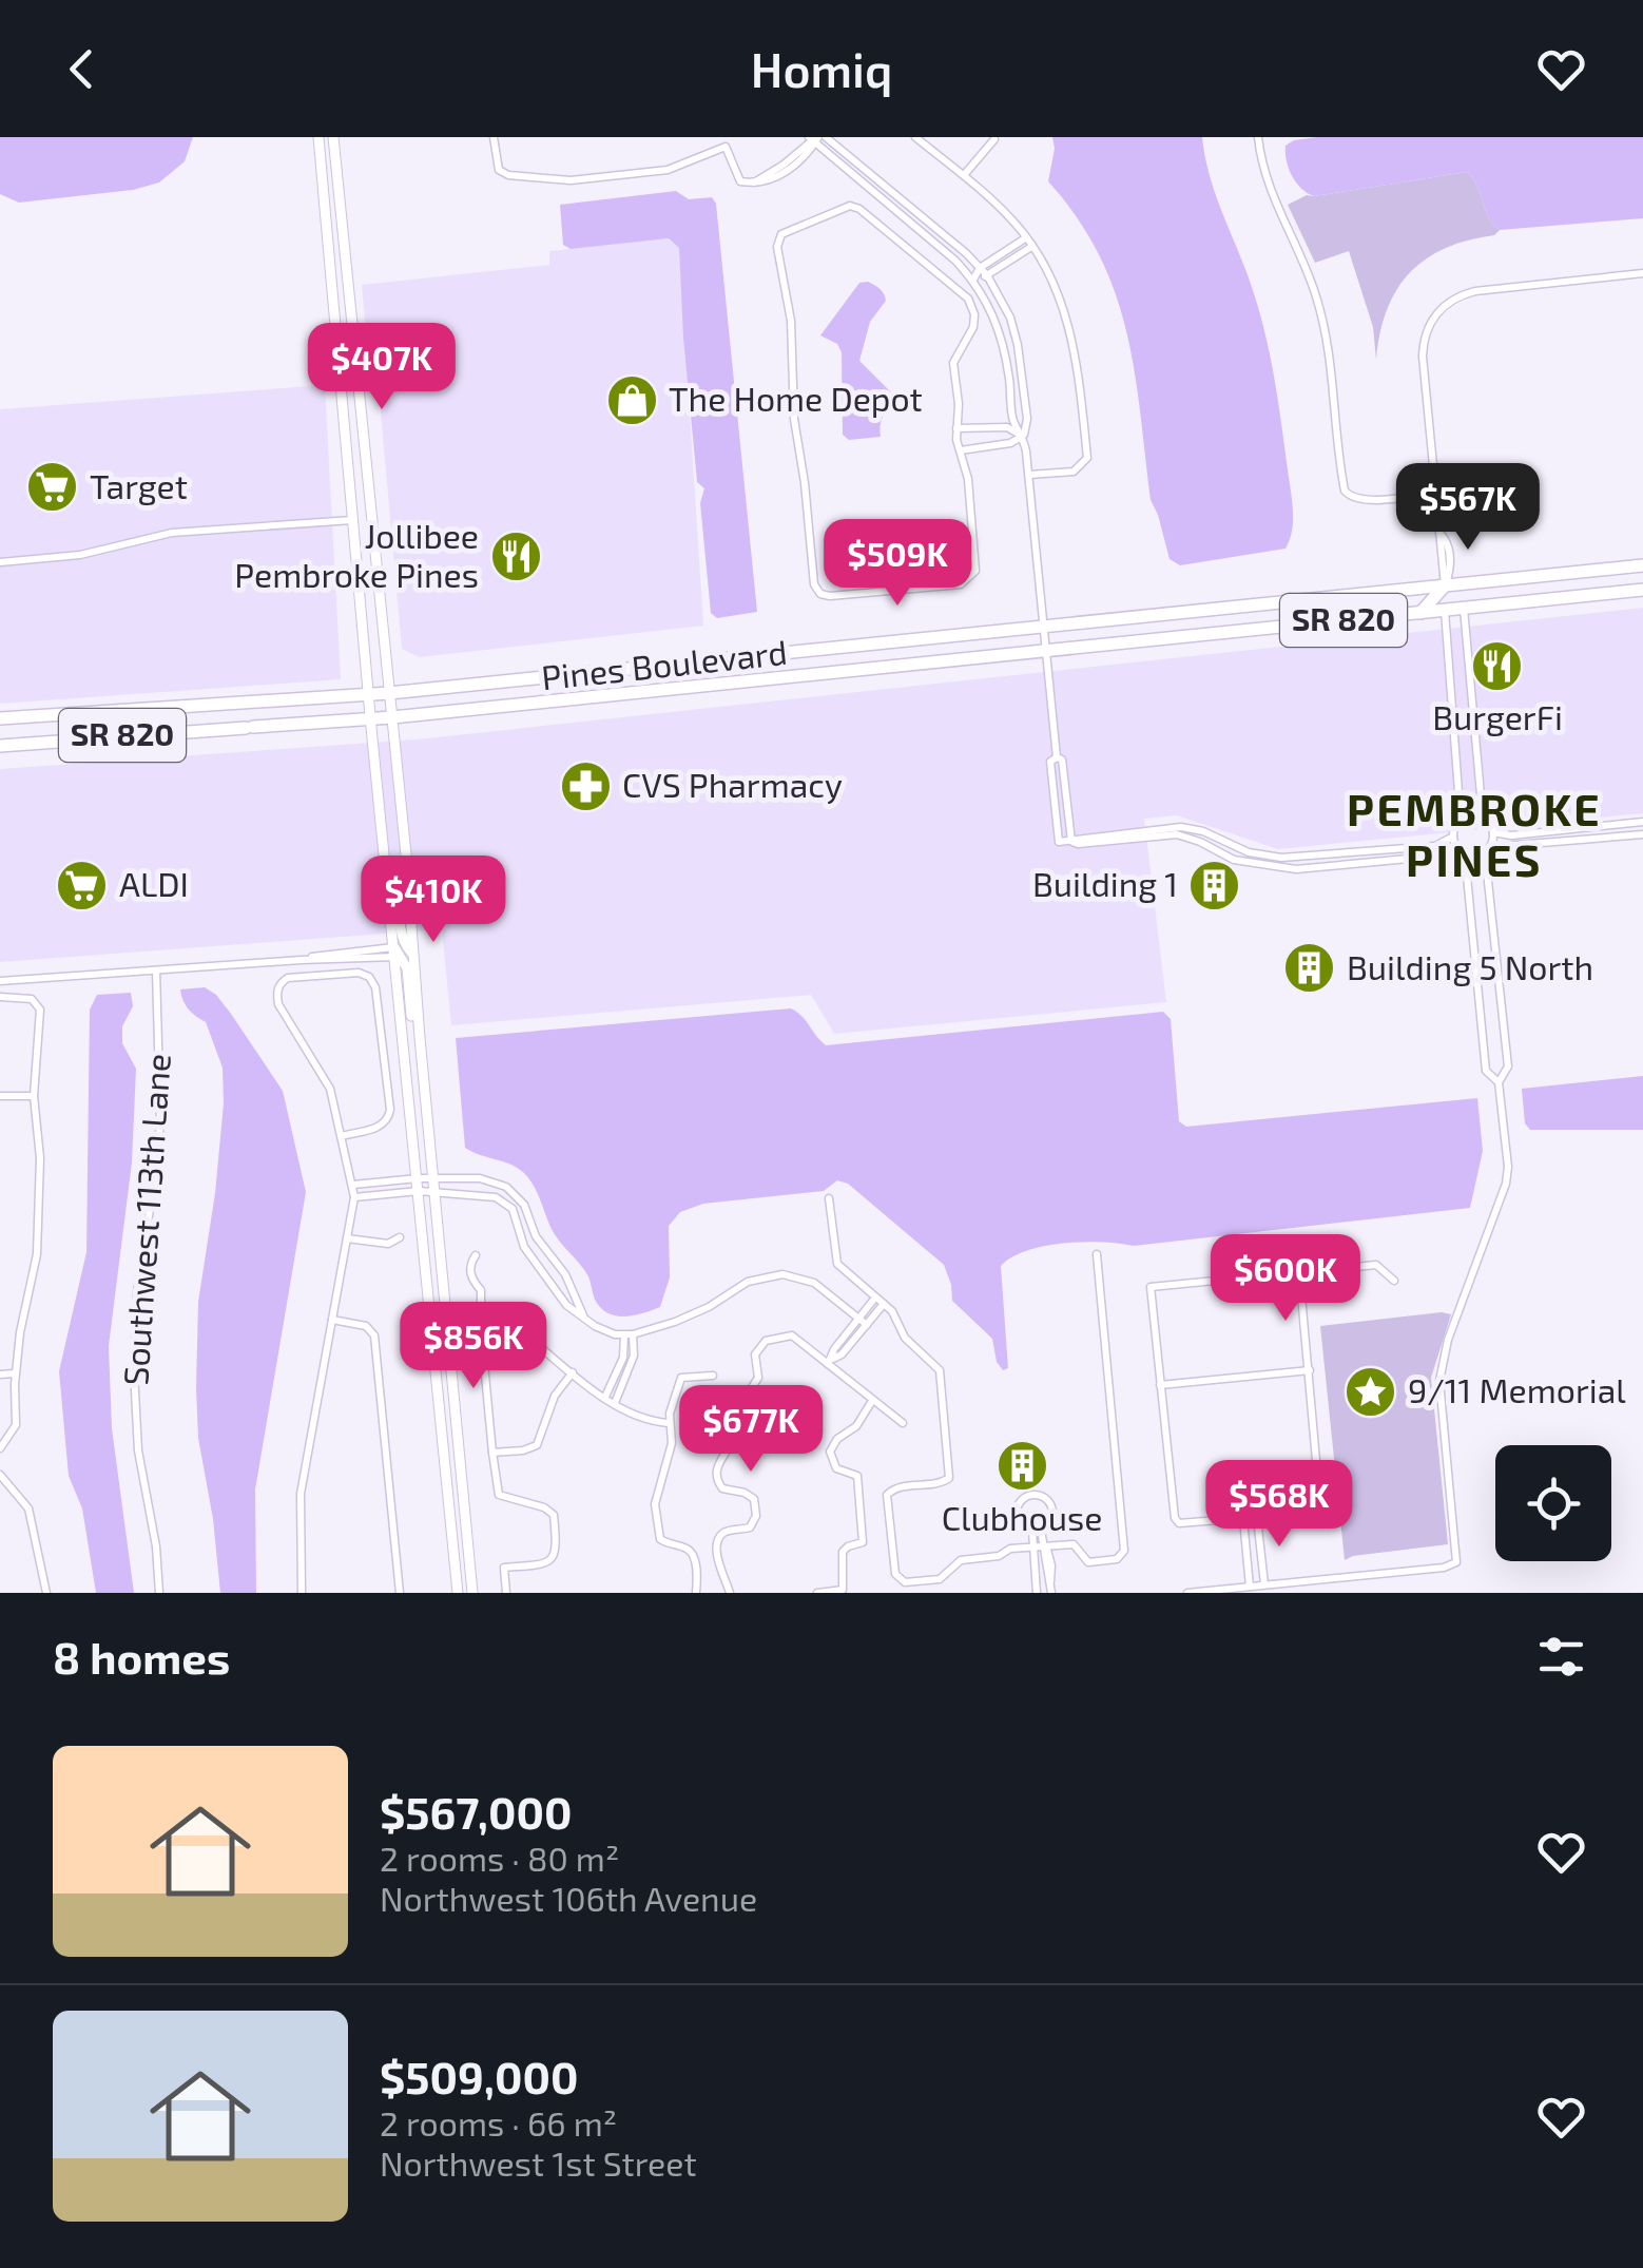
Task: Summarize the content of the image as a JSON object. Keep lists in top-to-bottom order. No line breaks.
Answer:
{"streets":{"highway":["SR 820","Pines Boulevard"],"street":["Southwest 113th Lane"]},"districts":["PEMBROKE PINES"],"places":{"shop":["The Home Depot"],"supermarket":["Target","ALDI"],"restaurant":["Jollibee Pembroke Pines","BurgerFi"],"pharmacy":["CVS Pharmacy"],"building":["Building 1","Building 5 North","Clubhouse"],"place":["9/11 Memorial"]},"page":{"header":"Homiq","price":["$407K","$567K","$509K","$410K","$600K","$856K","$677K","$568K"],"heading":"8 homes","list":[{"name":"$567,000","note":"2 rooms · 80 m² · Northwest 106th Avenue"},{"name":"$509,000","note":"2 rooms · 66 m² · Northwest 1st Street"}]}}
